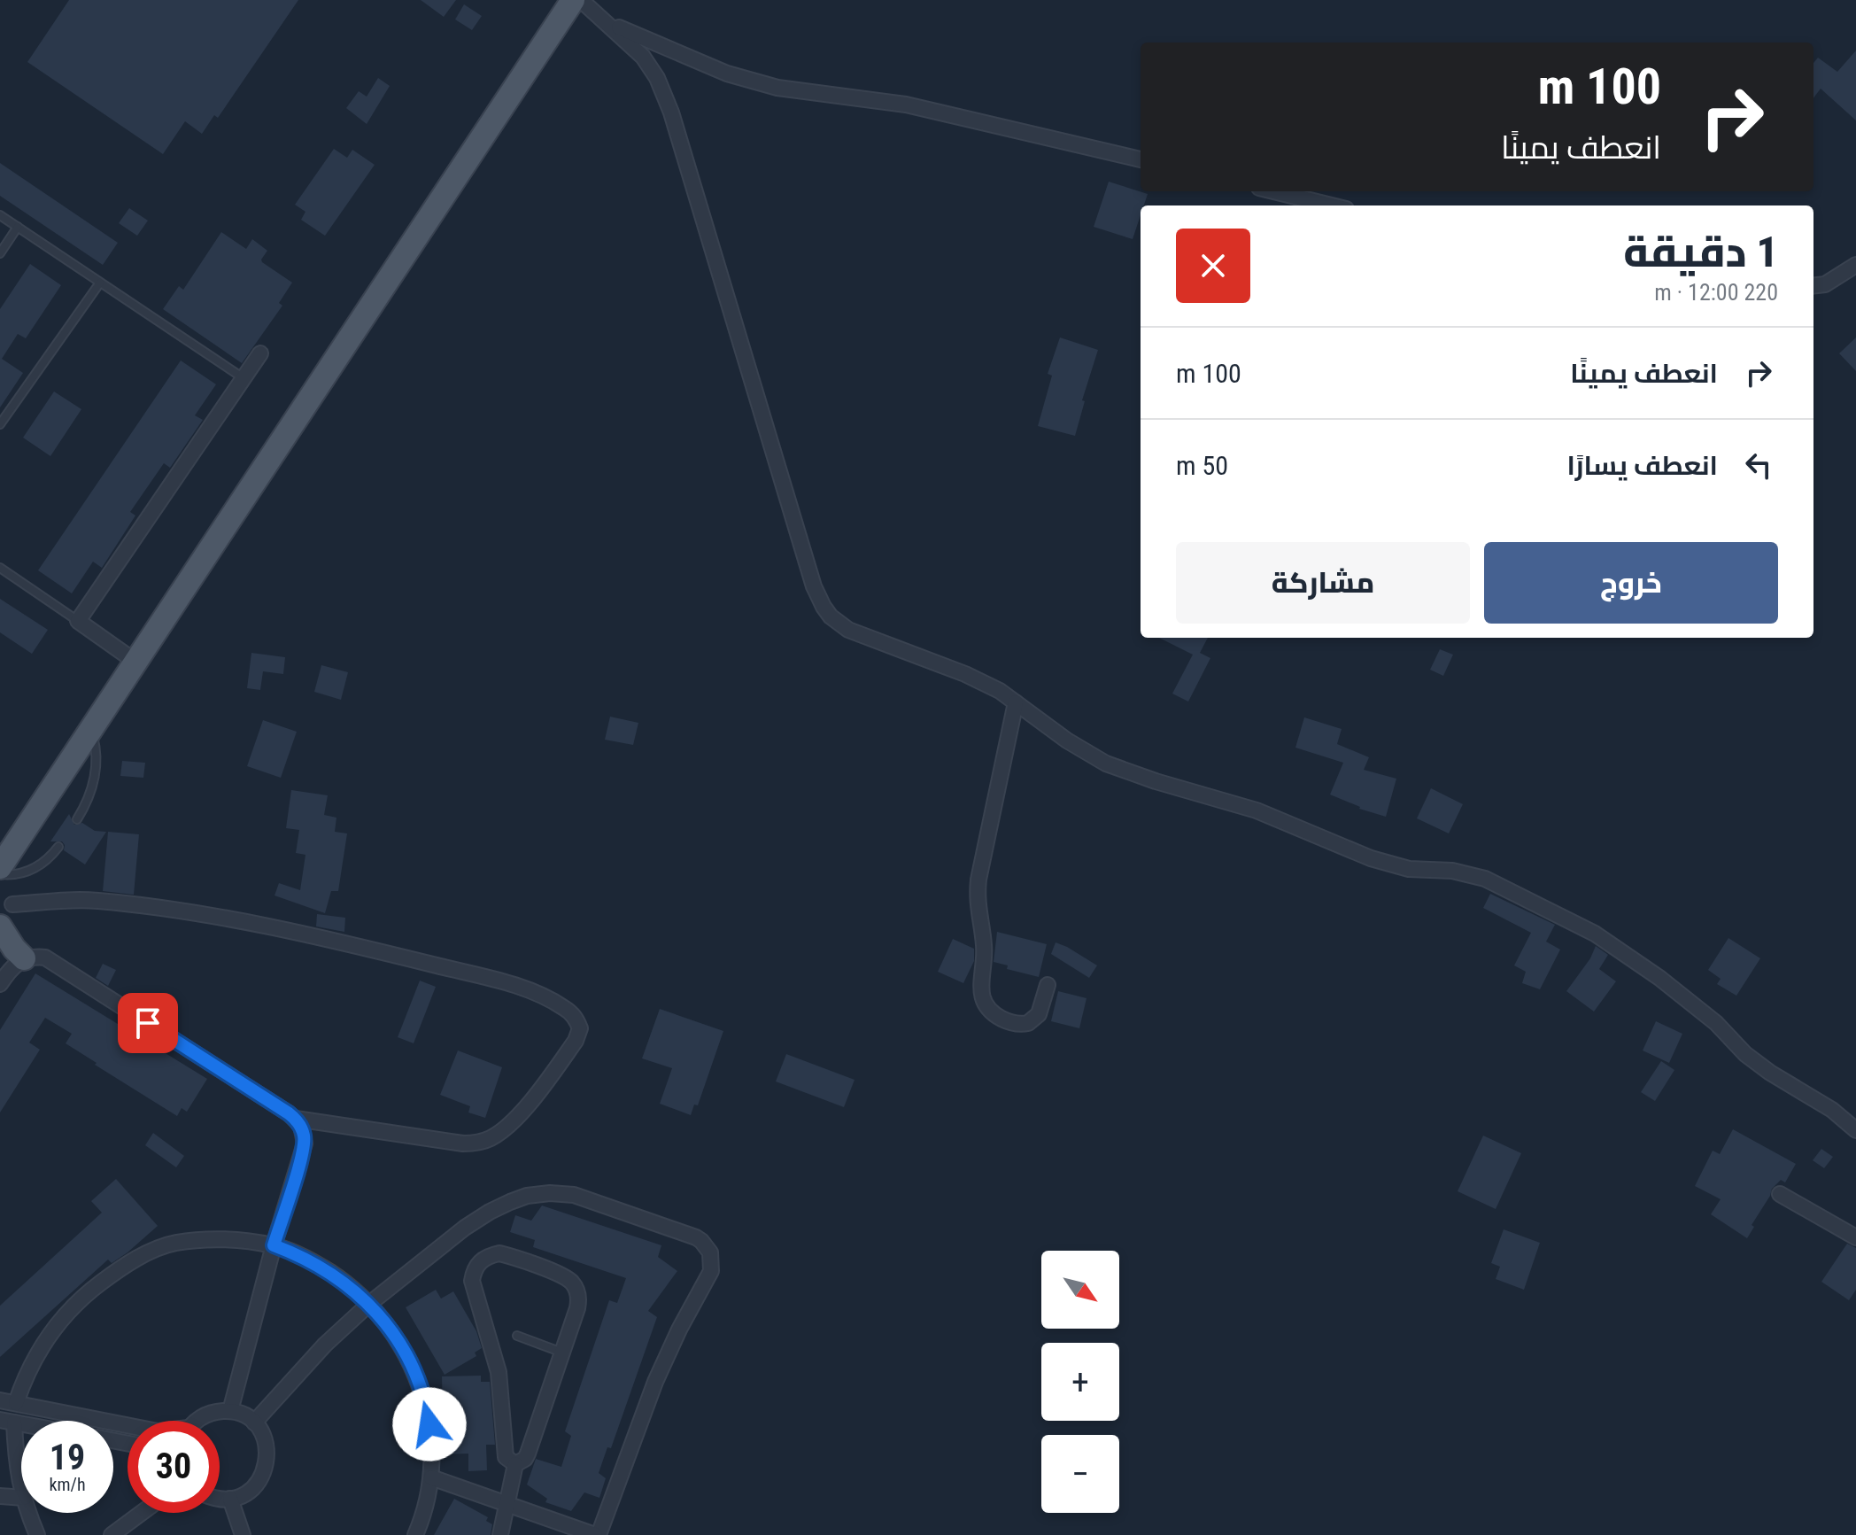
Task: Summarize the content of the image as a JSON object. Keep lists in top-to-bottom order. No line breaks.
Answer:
{"north":"bottom right","page":{"turn":["100 m","انعطف يمينًا"],"heading":["1 دقيقة","220 m · 12:00"],"list":[{"name":"انعطف يمينًا","value":"100 m"},{"name":"انعطف يسارًا","value":"50 m"}],"buttons":["خروج","مشاركة"],"map_buttons":["+","−"],"speed":"19 km/h","limit":"30"}}
